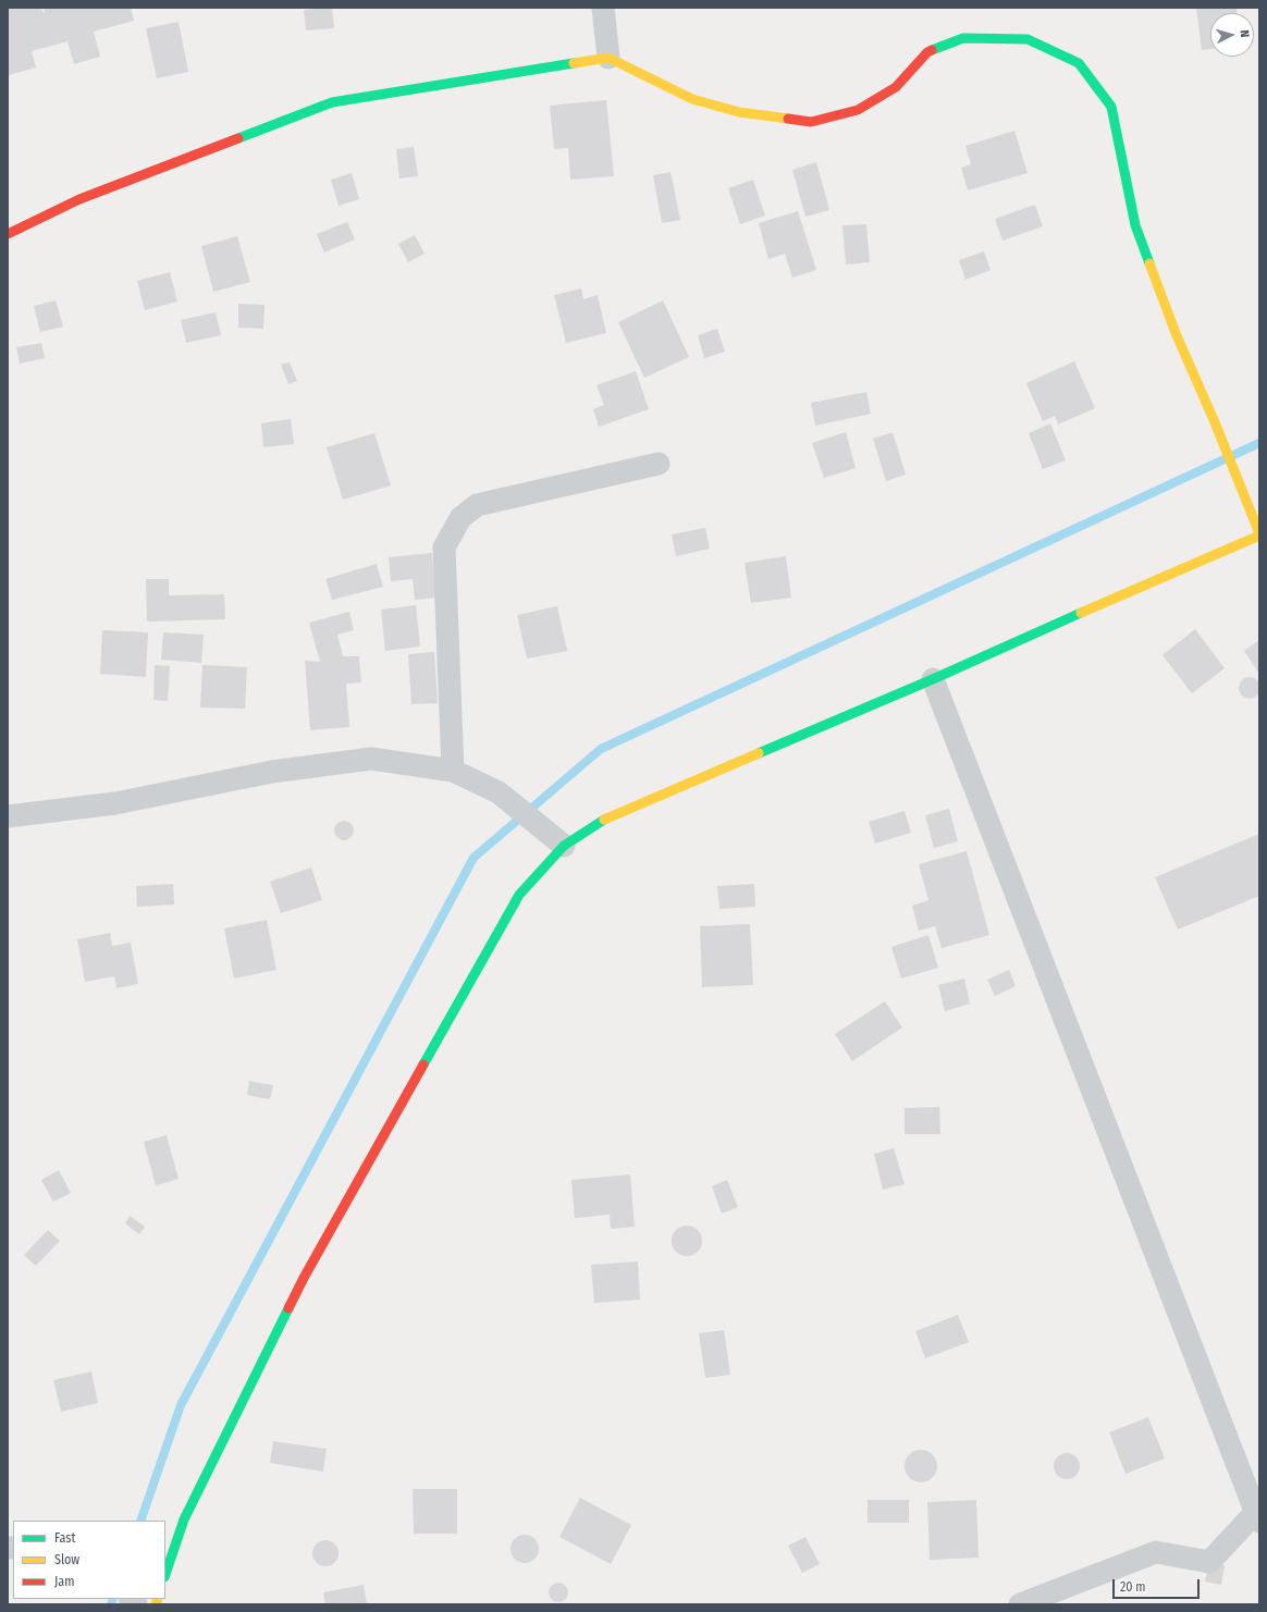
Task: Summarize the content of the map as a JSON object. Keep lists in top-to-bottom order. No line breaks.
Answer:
{"legend":["Fast","Slow","Jam"],"scale_bar":"20 m","north":"right"}
